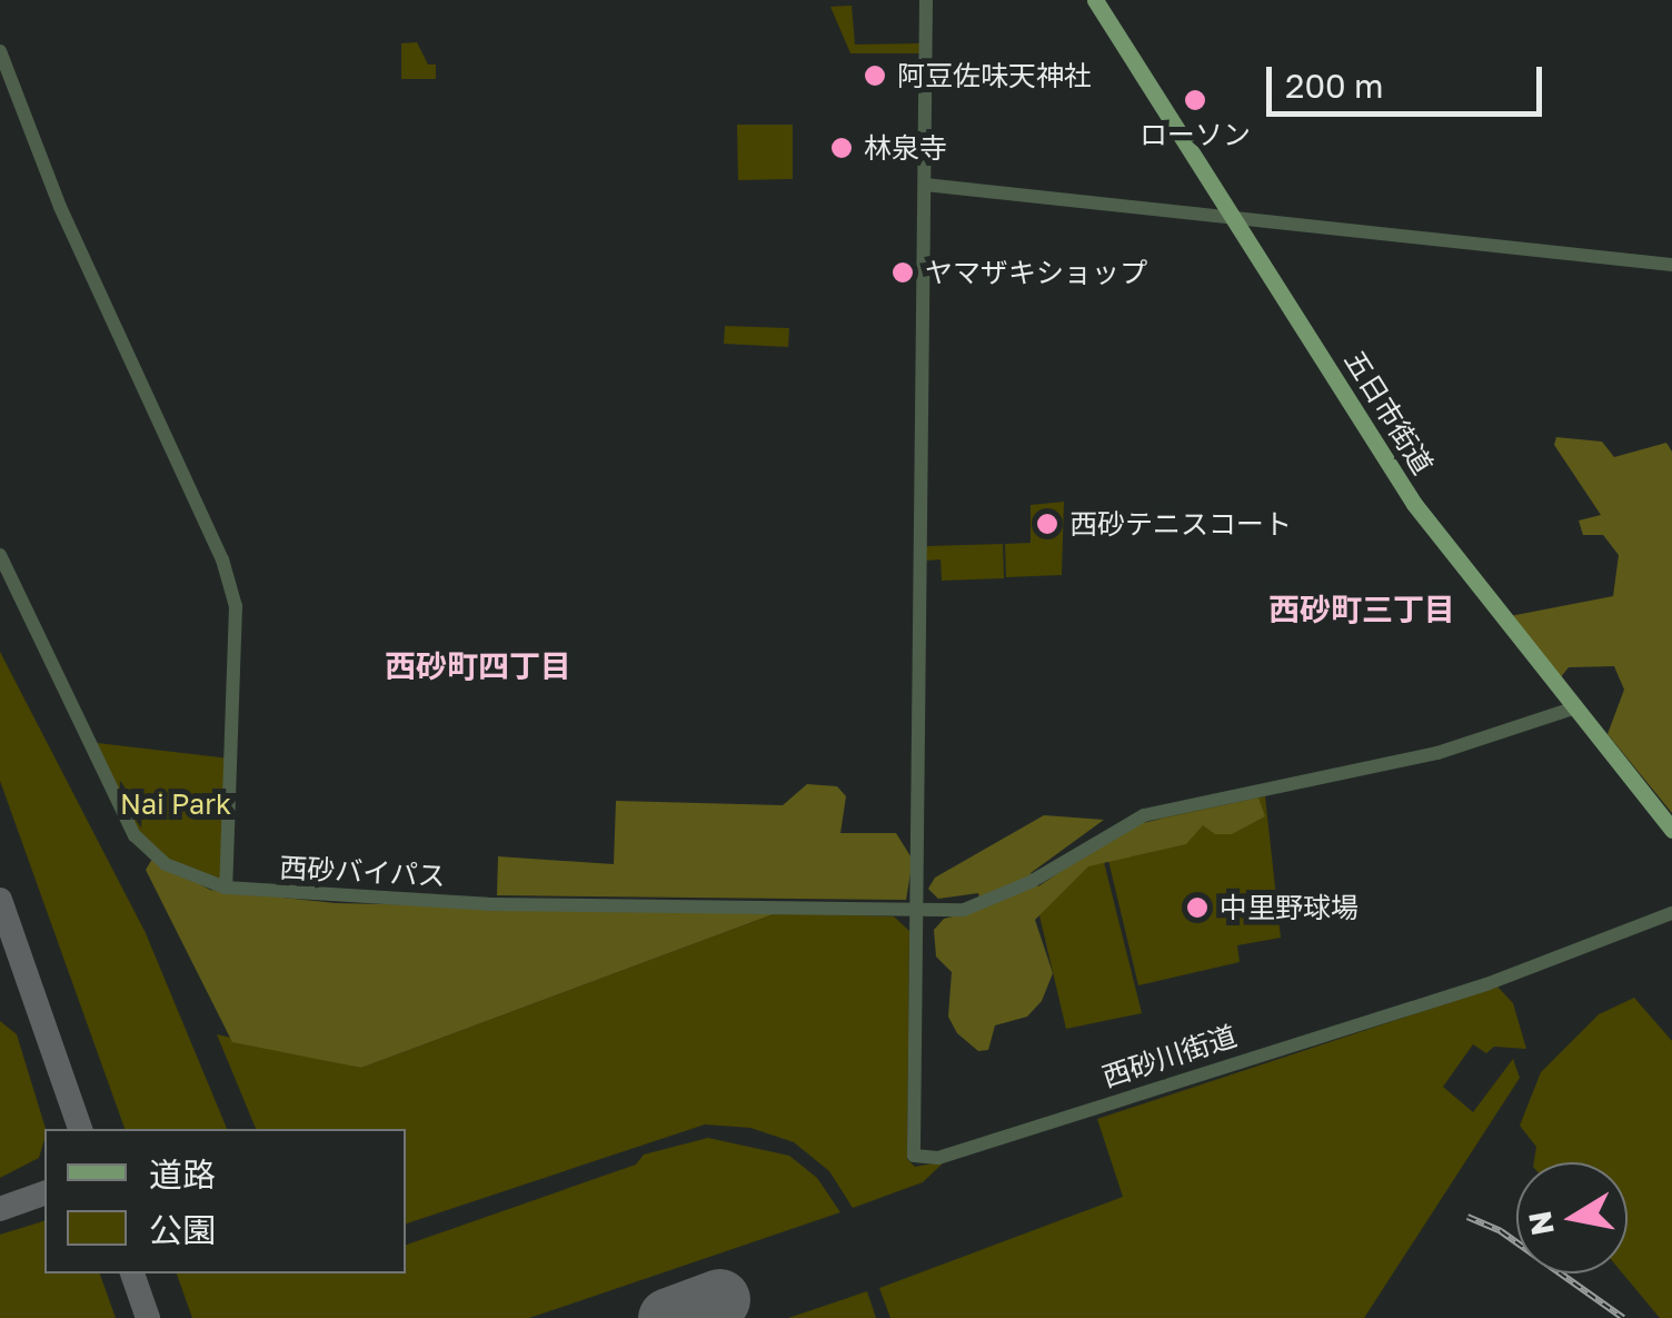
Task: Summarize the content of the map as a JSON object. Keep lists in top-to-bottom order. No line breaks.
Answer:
{"streets":{"main road":["五日市街道"],"street":["西砂バイパス","西砂川街道"]},"crossings":[["五日市街道","西砂バイパス"],["西砂バイパス","西砂川街道"]],"districts":["西砂町三丁目","西砂町四丁目"],"parks":["Nai Park"],"places":["阿豆佐味天神社","ローソン","林泉寺","ヤマザキショップ","西砂テニスコート","中里野球場"],"legend":["道路","公園"],"scale_bar":"200 m","north":"left"}
